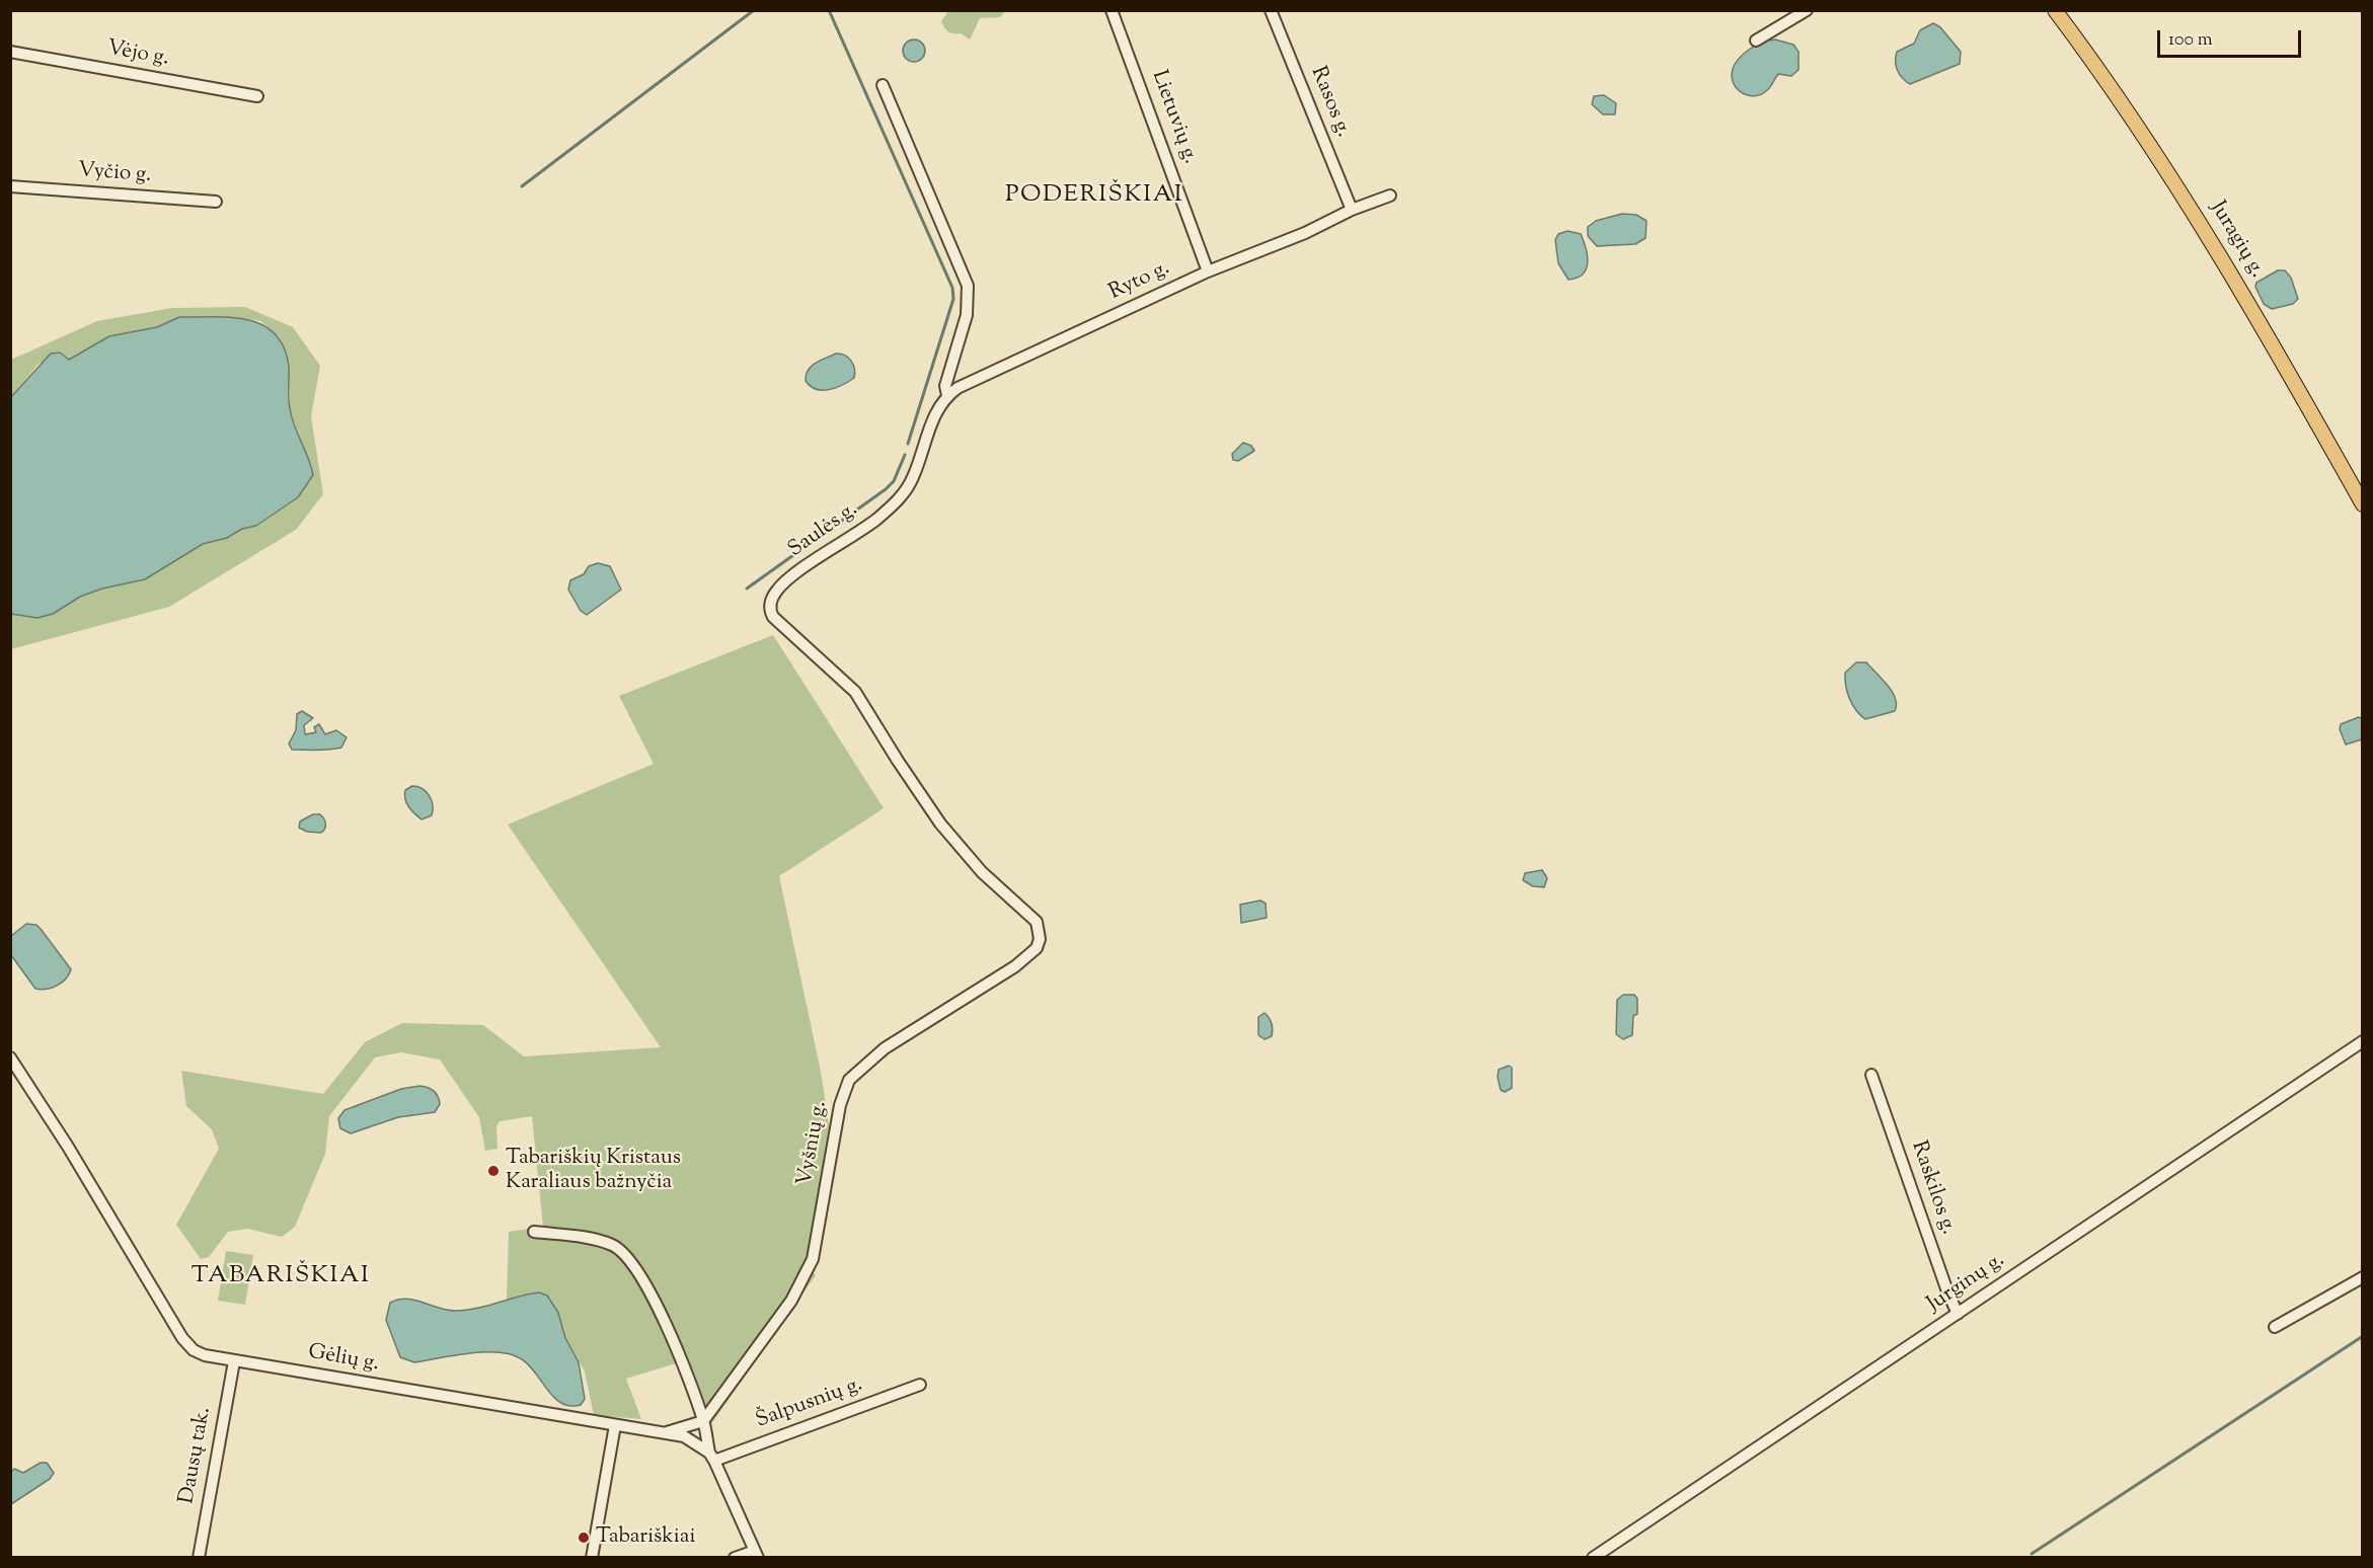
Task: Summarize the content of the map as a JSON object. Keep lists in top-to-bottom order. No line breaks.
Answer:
{"streets":{"main road":["Juragių g."],"street":["Vėjo g.","Rasos g.","Lietuvių g.","Vyčio g.","Ryto g.","Saulės g.","Vyšnių g.","Raskilos g.","Jurginų g.","Gėlių g.","Šalpusnių g.","Dausų tak."]},"crossings":[["Rasos g.","Ryto g."],["Lietuvių g.","Ryto g."],["Ryto g.","Saulės g."],["Saulės g.","Vyšnių g."],["Raskilos g.","Jurginų g."],["Gėlių g.","Šalpusnių g."],["Gėlių g.","Dausų tak."]],"districts":["PODERIŠKIAI","TABARIŠKIAI"],"places":["Tabariškių Kristaus Karaliaus bažnyčia","Tabariškiai"],"scale_bar":"100 m"}
